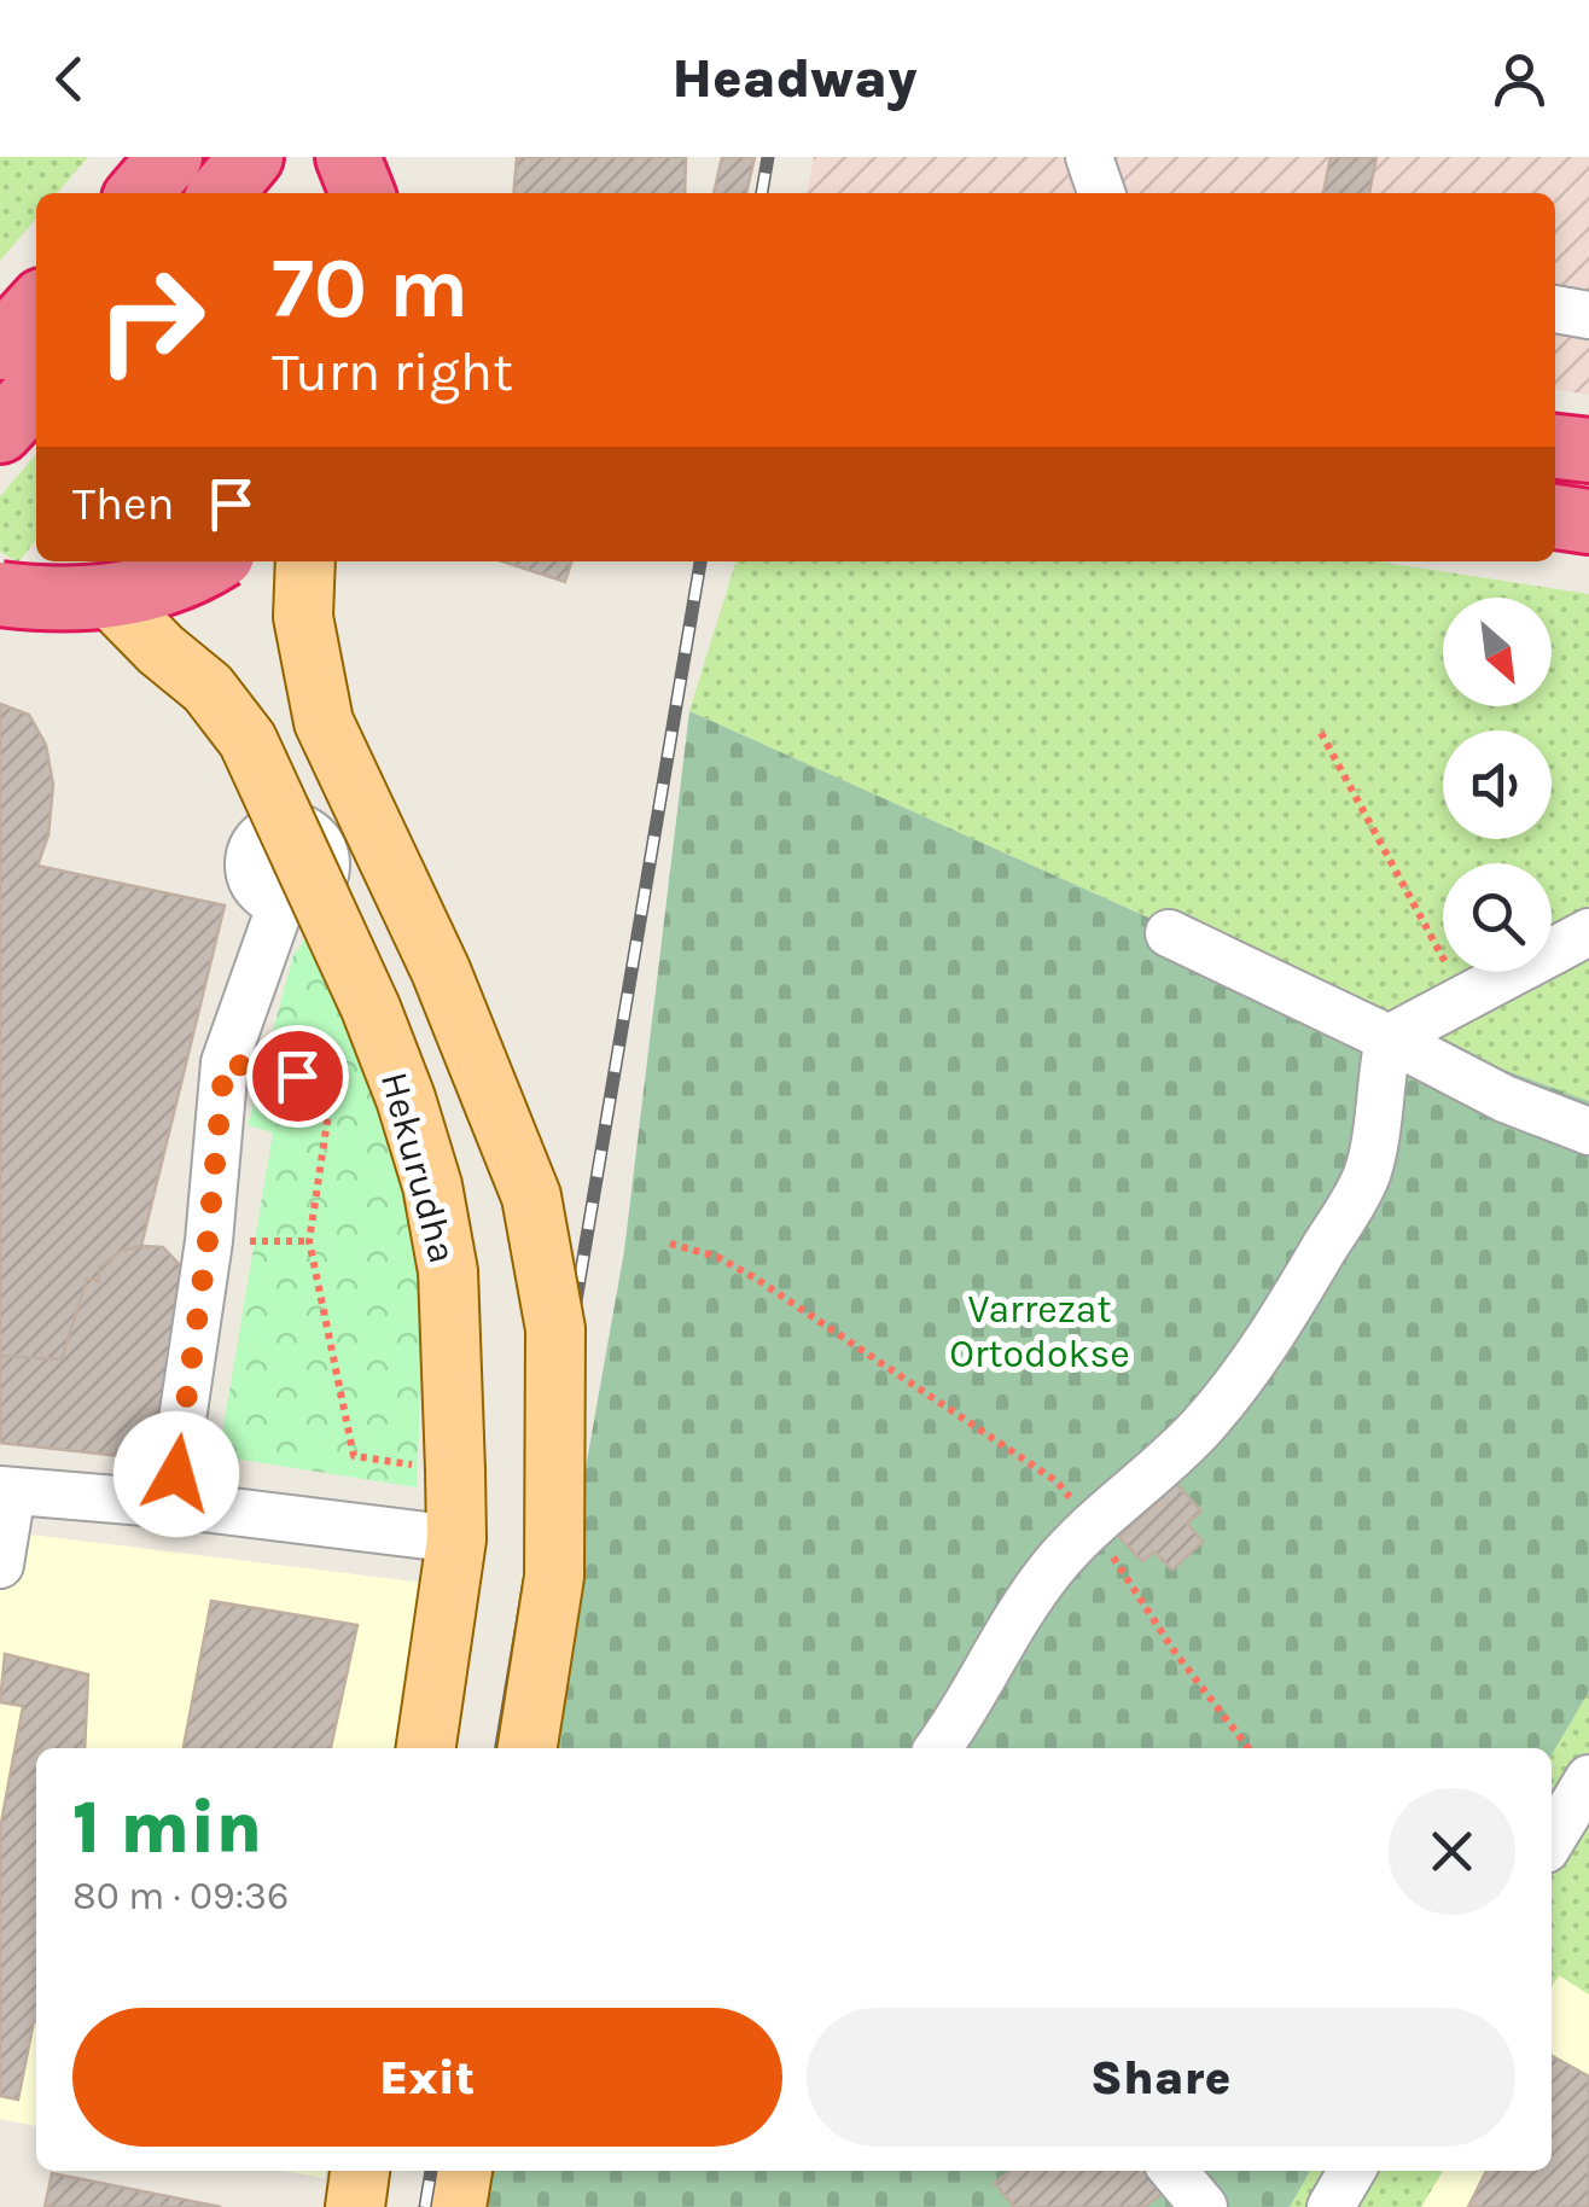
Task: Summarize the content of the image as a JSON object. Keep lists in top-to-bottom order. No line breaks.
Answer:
{"streets":{"main road":["Hekurudha"]},"parks":["Varrezat Ortodokse"],"north":"bottom right","page":{"header":"Headway","turn":["70 m","Turn right"],"then":"Then","heading":["1 min","80 m · 09:36"],"buttons":["Exit","Share"]}}
